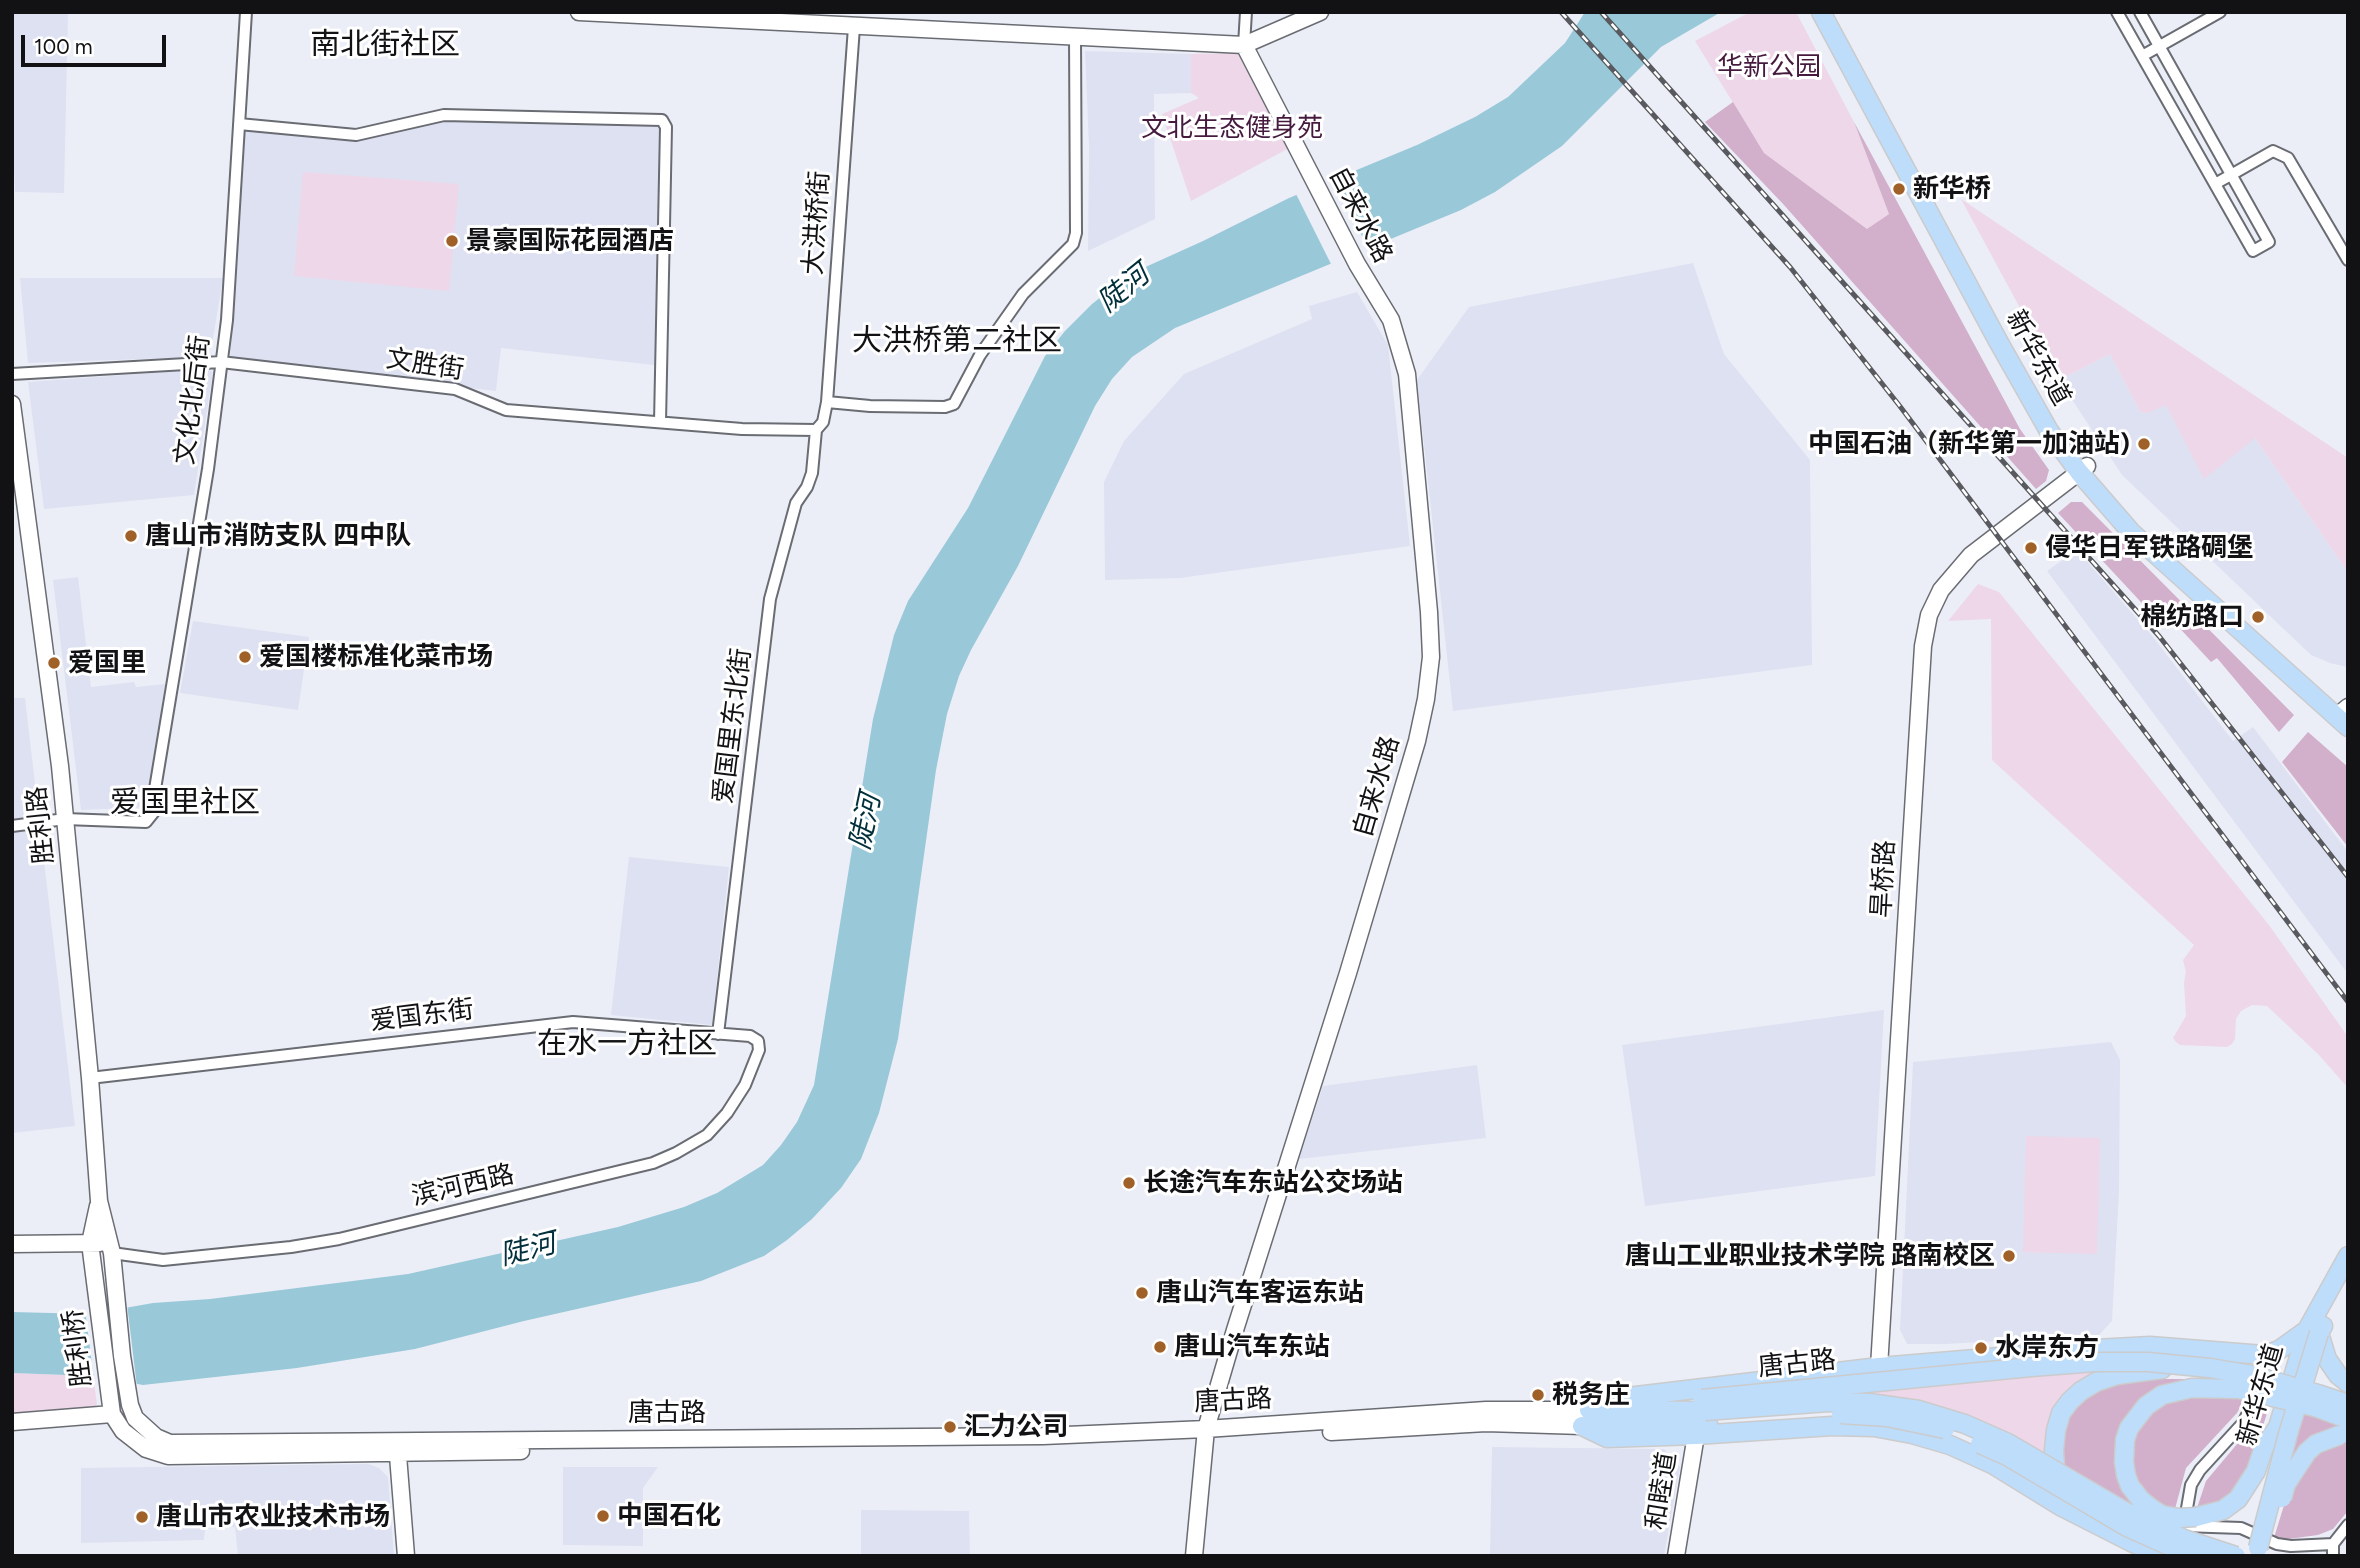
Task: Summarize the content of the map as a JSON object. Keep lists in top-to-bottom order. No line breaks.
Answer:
{"streets":{"main road":["新华东道","唐古路"],"street":["自来水路","大洪桥街","文胜街","文化北后街","爱国里东北街","胜利路","旱桥路","爱国东街","滨河西路","胜利桥","和睦道"]},"crossings":[["自来水路","唐古路"],["大洪桥街","文胜街"],["大洪桥街","爱国里东北街"],["新华东道","旱桥路"],["文胜街","文化北后街"],["文胜街","爱国里东北街"],["文化北后街","胜利路"],["爱国里东北街","爱国东街"],["胜利路","爱国东街"],["胜利路","滨河西路"],["胜利路","胜利桥"],["爱国东街","滨河西路"],["胜利桥","唐古路"],["唐古路","和睦道"]],"districts":["南北街社区","大洪桥第二社区","爱国里社区","在水一方社区"],"water":["陡河"],"parks":["华新公园","文北生态健身苑"],"places":["新华桥","景豪国际花园酒店","中国石油（新华第一加油站)","唐山市消防支队 四中队","侵华日军铁路碉堡","棉纺路口","爱国楼标准化菜市场","爱国里","长途汽车东站公交场站","唐山工业职业技术学院 路南校区","唐山汽车客运东站","唐山汽车东站","水岸东方","税务庄","汇力公司","中国石化","唐山市农业技术市场"],"scale_bar":"100 m"}
